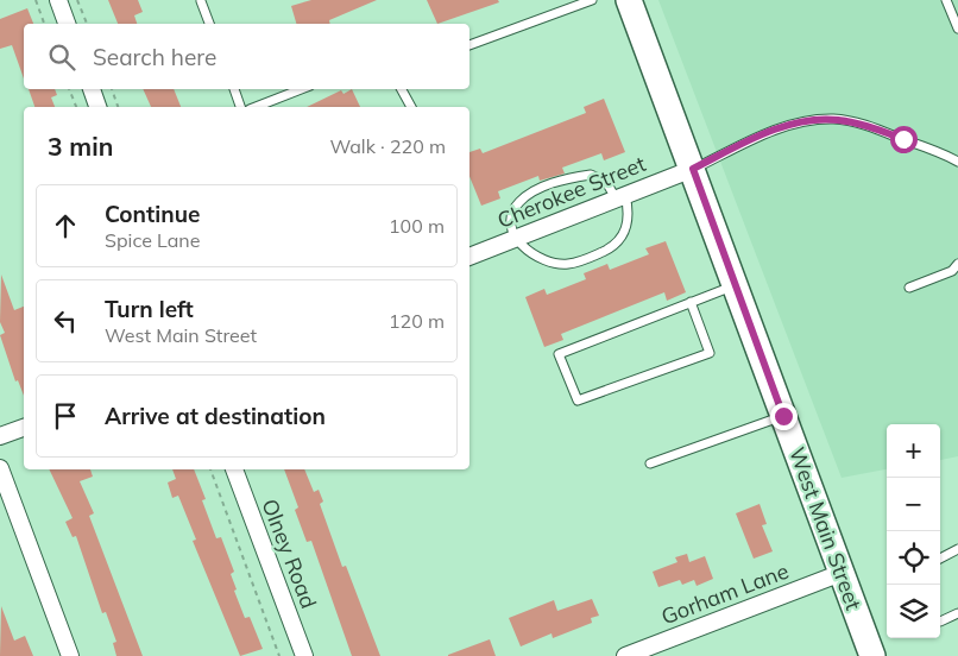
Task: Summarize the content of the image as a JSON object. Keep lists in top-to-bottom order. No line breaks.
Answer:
{"streets":{"main road":["West Main Street"],"street":["Cherokee Street","Olney Road","Gorham Lane"]},"crossings":[["Cherokee Street","West Main Street"],["West Main Street","Gorham Lane"]],"page":{"search":"Search here","heading":["3 min","Walk · 220 m"],"list":[["Continue","Spice Lane","100 m"],["Turn left","West Main Street","120 m"],"Arrive at destination"],"map_buttons":["+","−"]}}
